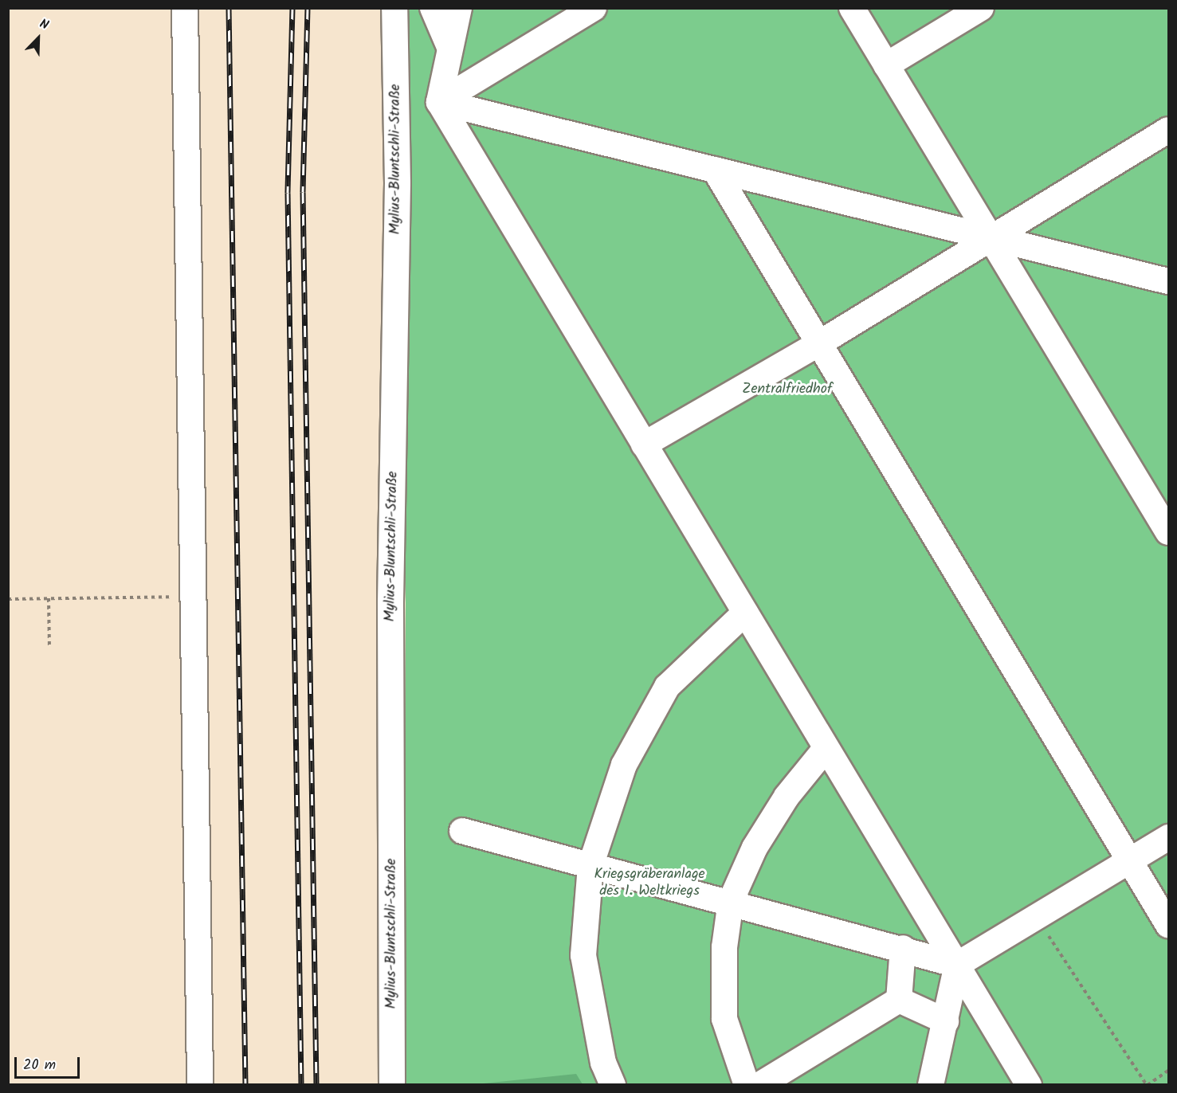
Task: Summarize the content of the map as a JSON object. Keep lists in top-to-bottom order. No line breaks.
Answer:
{"streets":{"street":["Mylius-Bluntschli-Straße"]},"parks":["Zentralfriedhof","Kriegsgräberanlage des 1. Weltkriegs"],"scale_bar":"20 m","north":"top right"}
